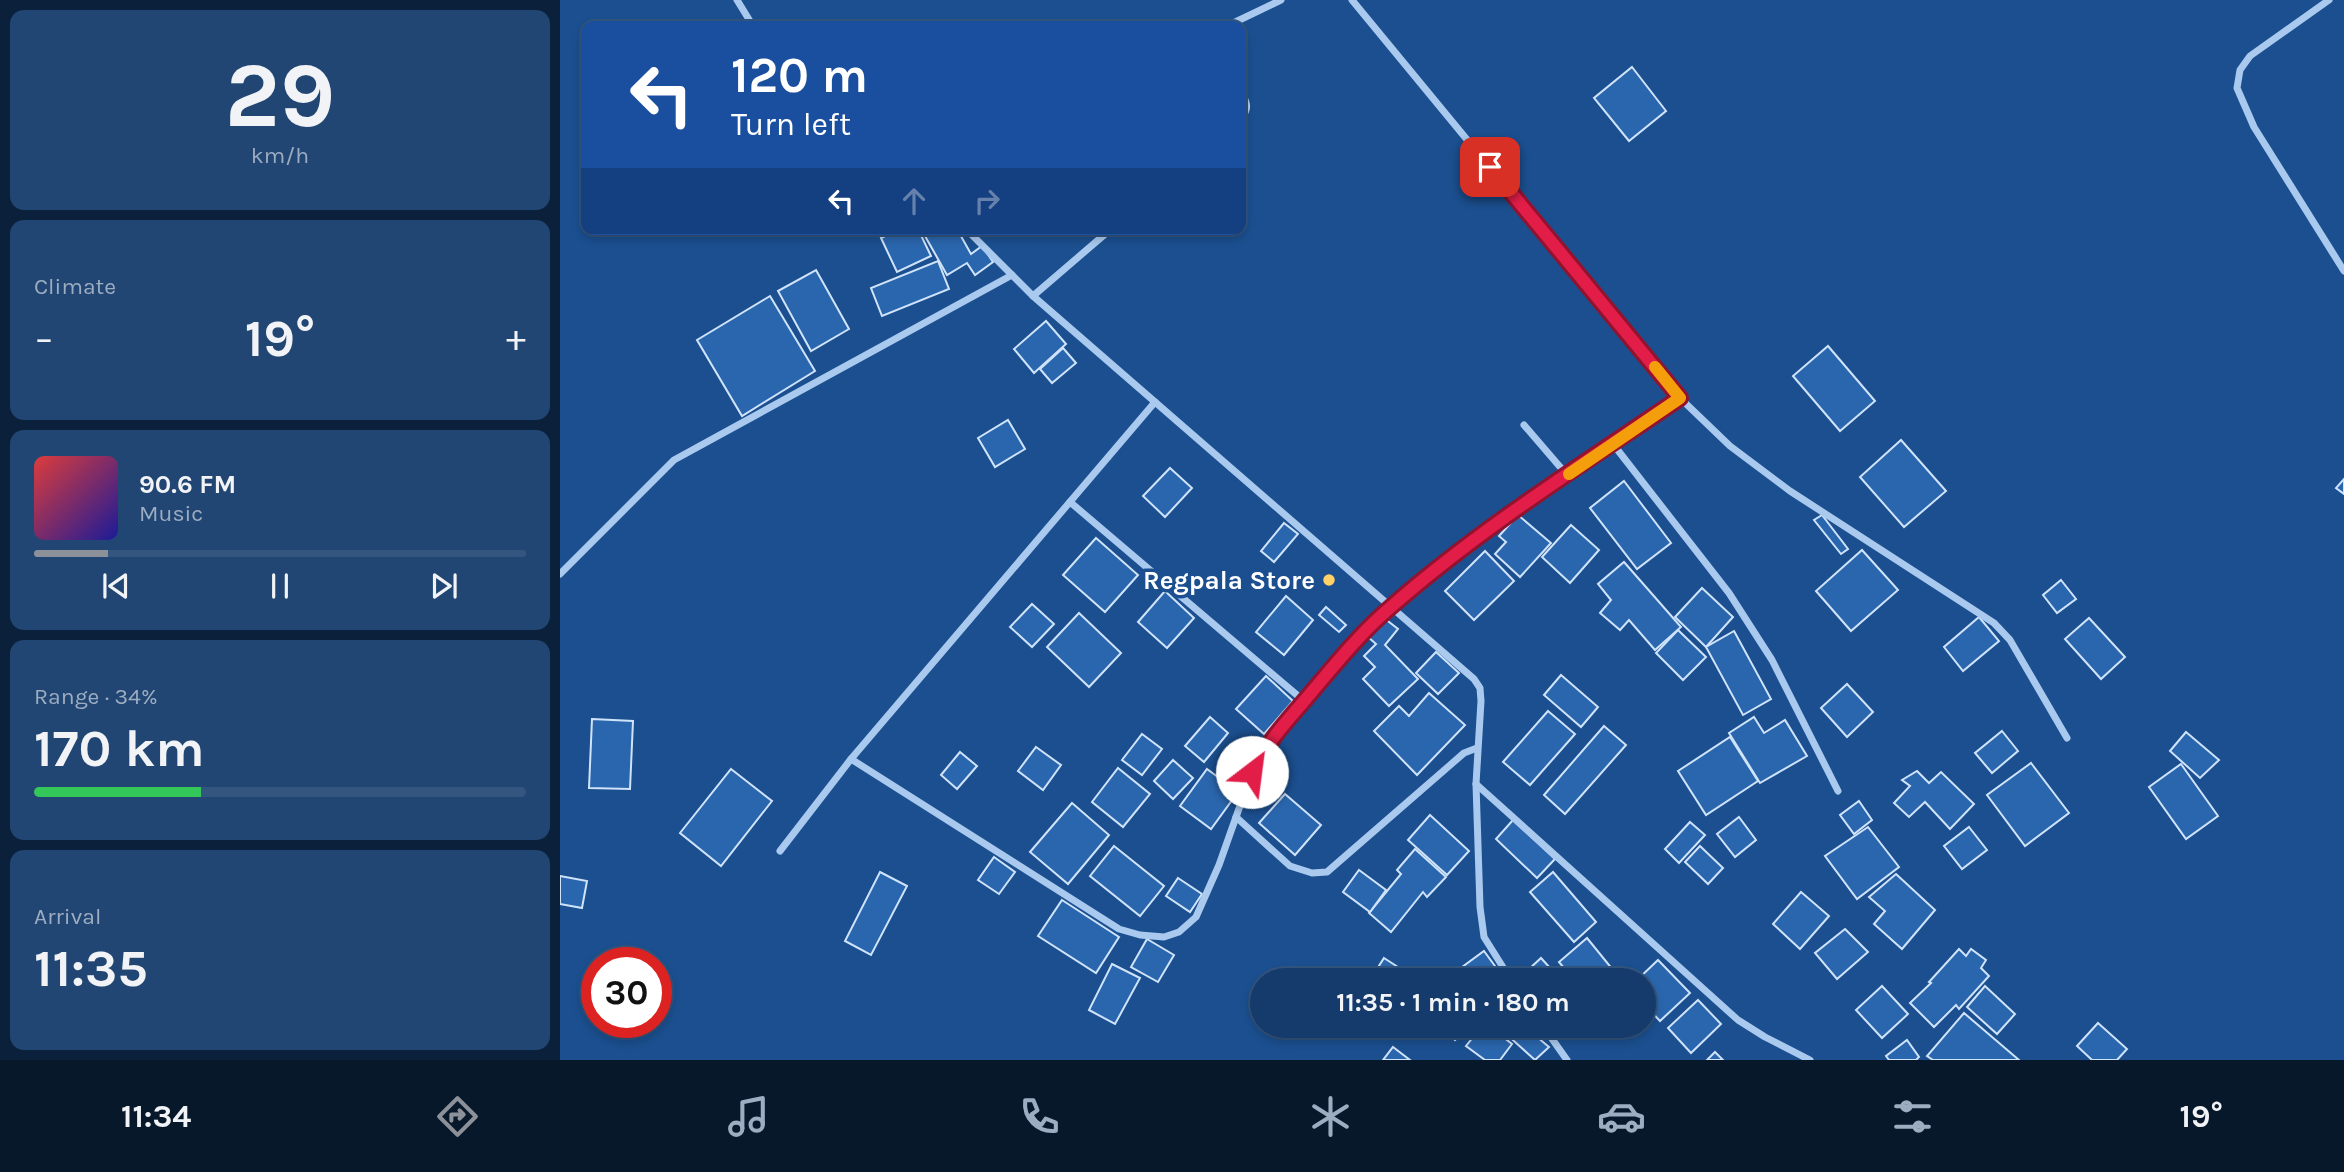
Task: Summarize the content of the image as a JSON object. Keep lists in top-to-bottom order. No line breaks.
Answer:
{"places":["Regpala Store"],"page":{"tile":[["29","km/h"],"Climate",["Range · 34%","170 km"],["Arrival","11:35"]],"turn":["120 m","Turn left"],"heat":["−","19°","+"],"song":["90.6 FM","Music"],"limit":"30","trip":"11:35 · 1 min · 180 m","tabs":["11:34","19°"]}}
